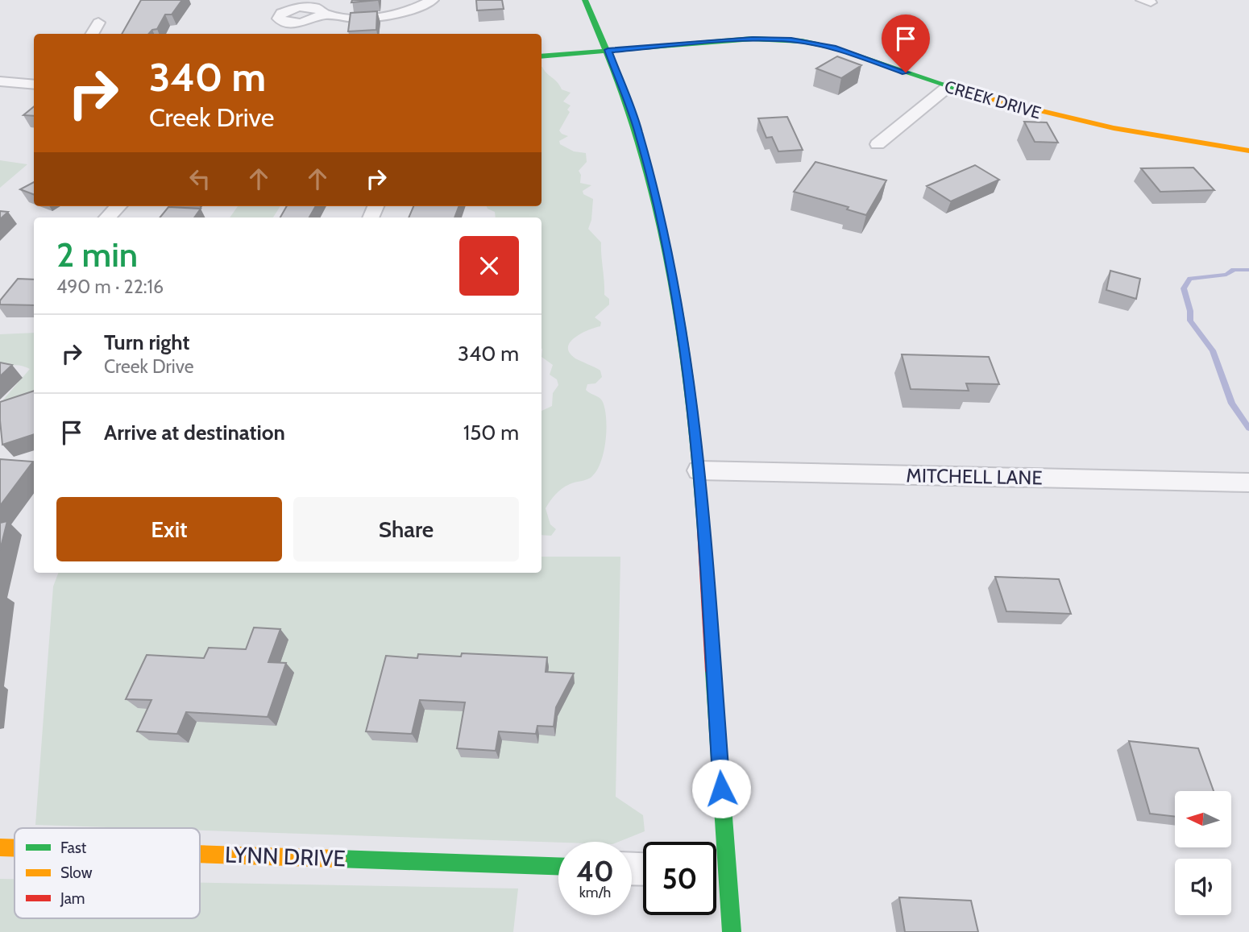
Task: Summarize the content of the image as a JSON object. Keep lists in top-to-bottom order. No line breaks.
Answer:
{"streets":{"street":["CREEK DRIVE","MITCHELL LANE","LYNN DRIVE"]},"legend":["Fast","Slow","Jam"],"north":"left","page":{"turn":["340 m","Creek Drive"],"heading":["2 min","490 m · 22:16"],"list":[{"name":"Turn right","note":"Creek Drive","value":"340 m"},{"name":"Arrive at destination","value":"150 m"}],"buttons":["Exit","Share"],"speed":"40 km/h","limit":"50"}}
